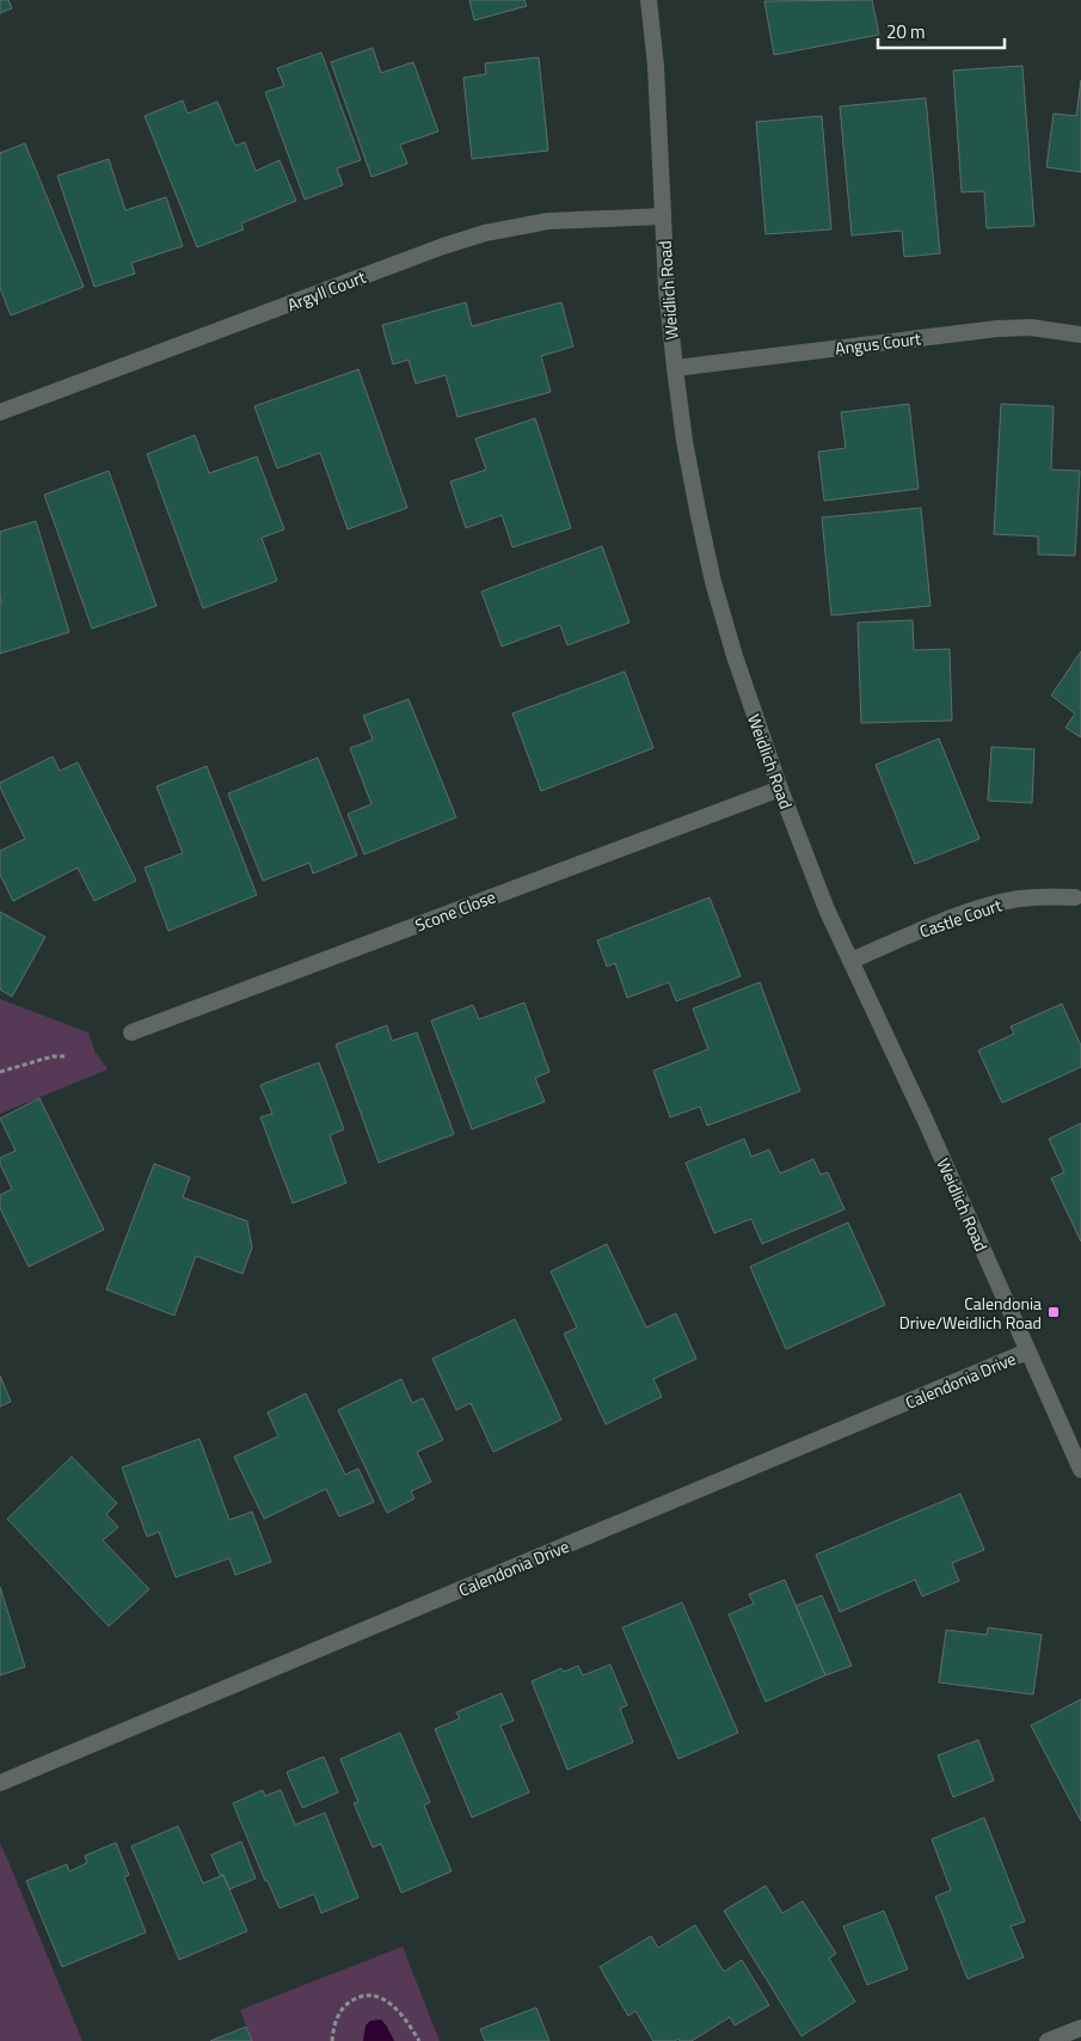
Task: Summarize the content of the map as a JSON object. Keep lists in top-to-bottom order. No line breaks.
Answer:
{"streets":{"street":["Argyll Court","Weidlich Road","Angus Court","Scone Close","Castle Court","Calendonia Drive"]},"crossings":[["Argyll Court","Weidlich Road"],["Weidlich Road","Angus Court"],["Weidlich Road","Scone Close"],["Weidlich Road","Castle Court"],["Weidlich Road","Calendonia Drive"]],"places":{"transit":["Calendonia Drive/Weidlich Road"]},"scale_bar":"20 m"}
